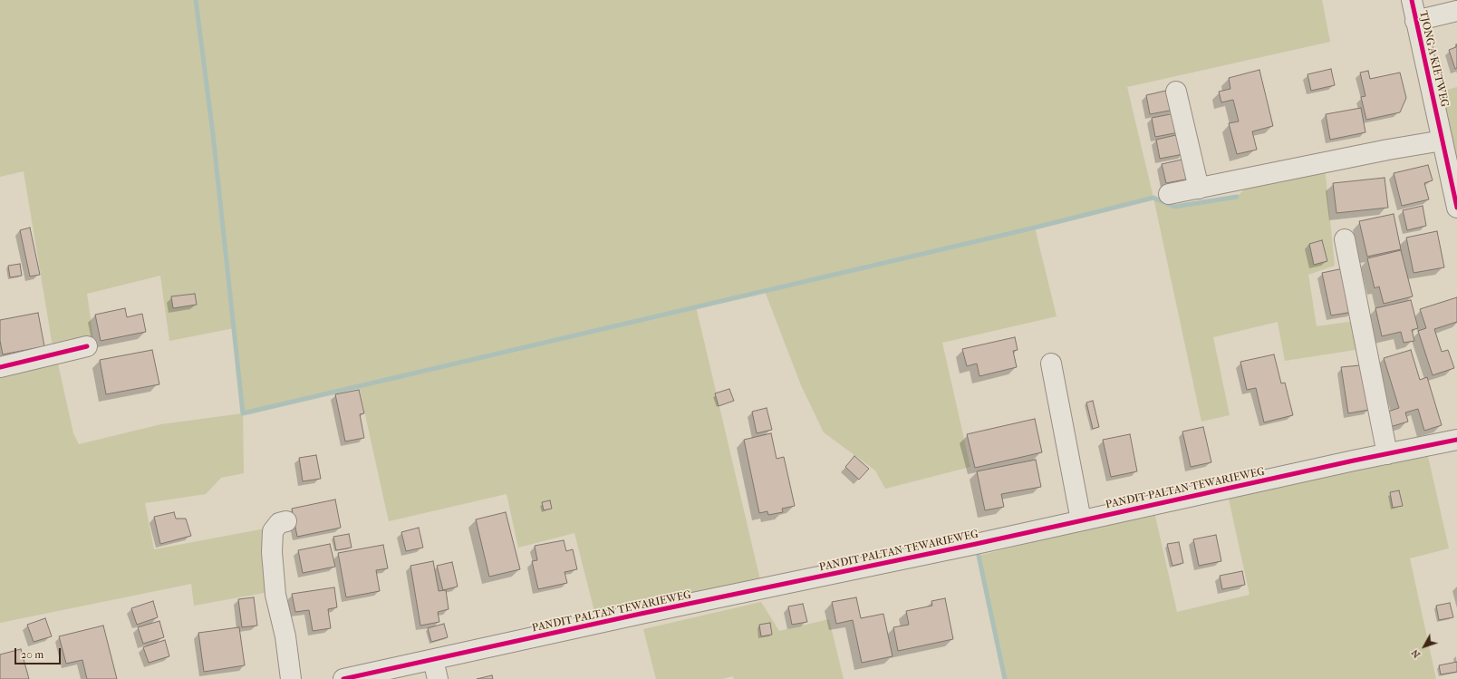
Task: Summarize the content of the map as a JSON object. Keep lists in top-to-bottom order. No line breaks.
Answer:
{"streets":{"street":["TJONG A KIETWEG","PANDIT PALTAN TEWARIEWEG"]},"scale_bar":"20 m","north":"bottom left"}
